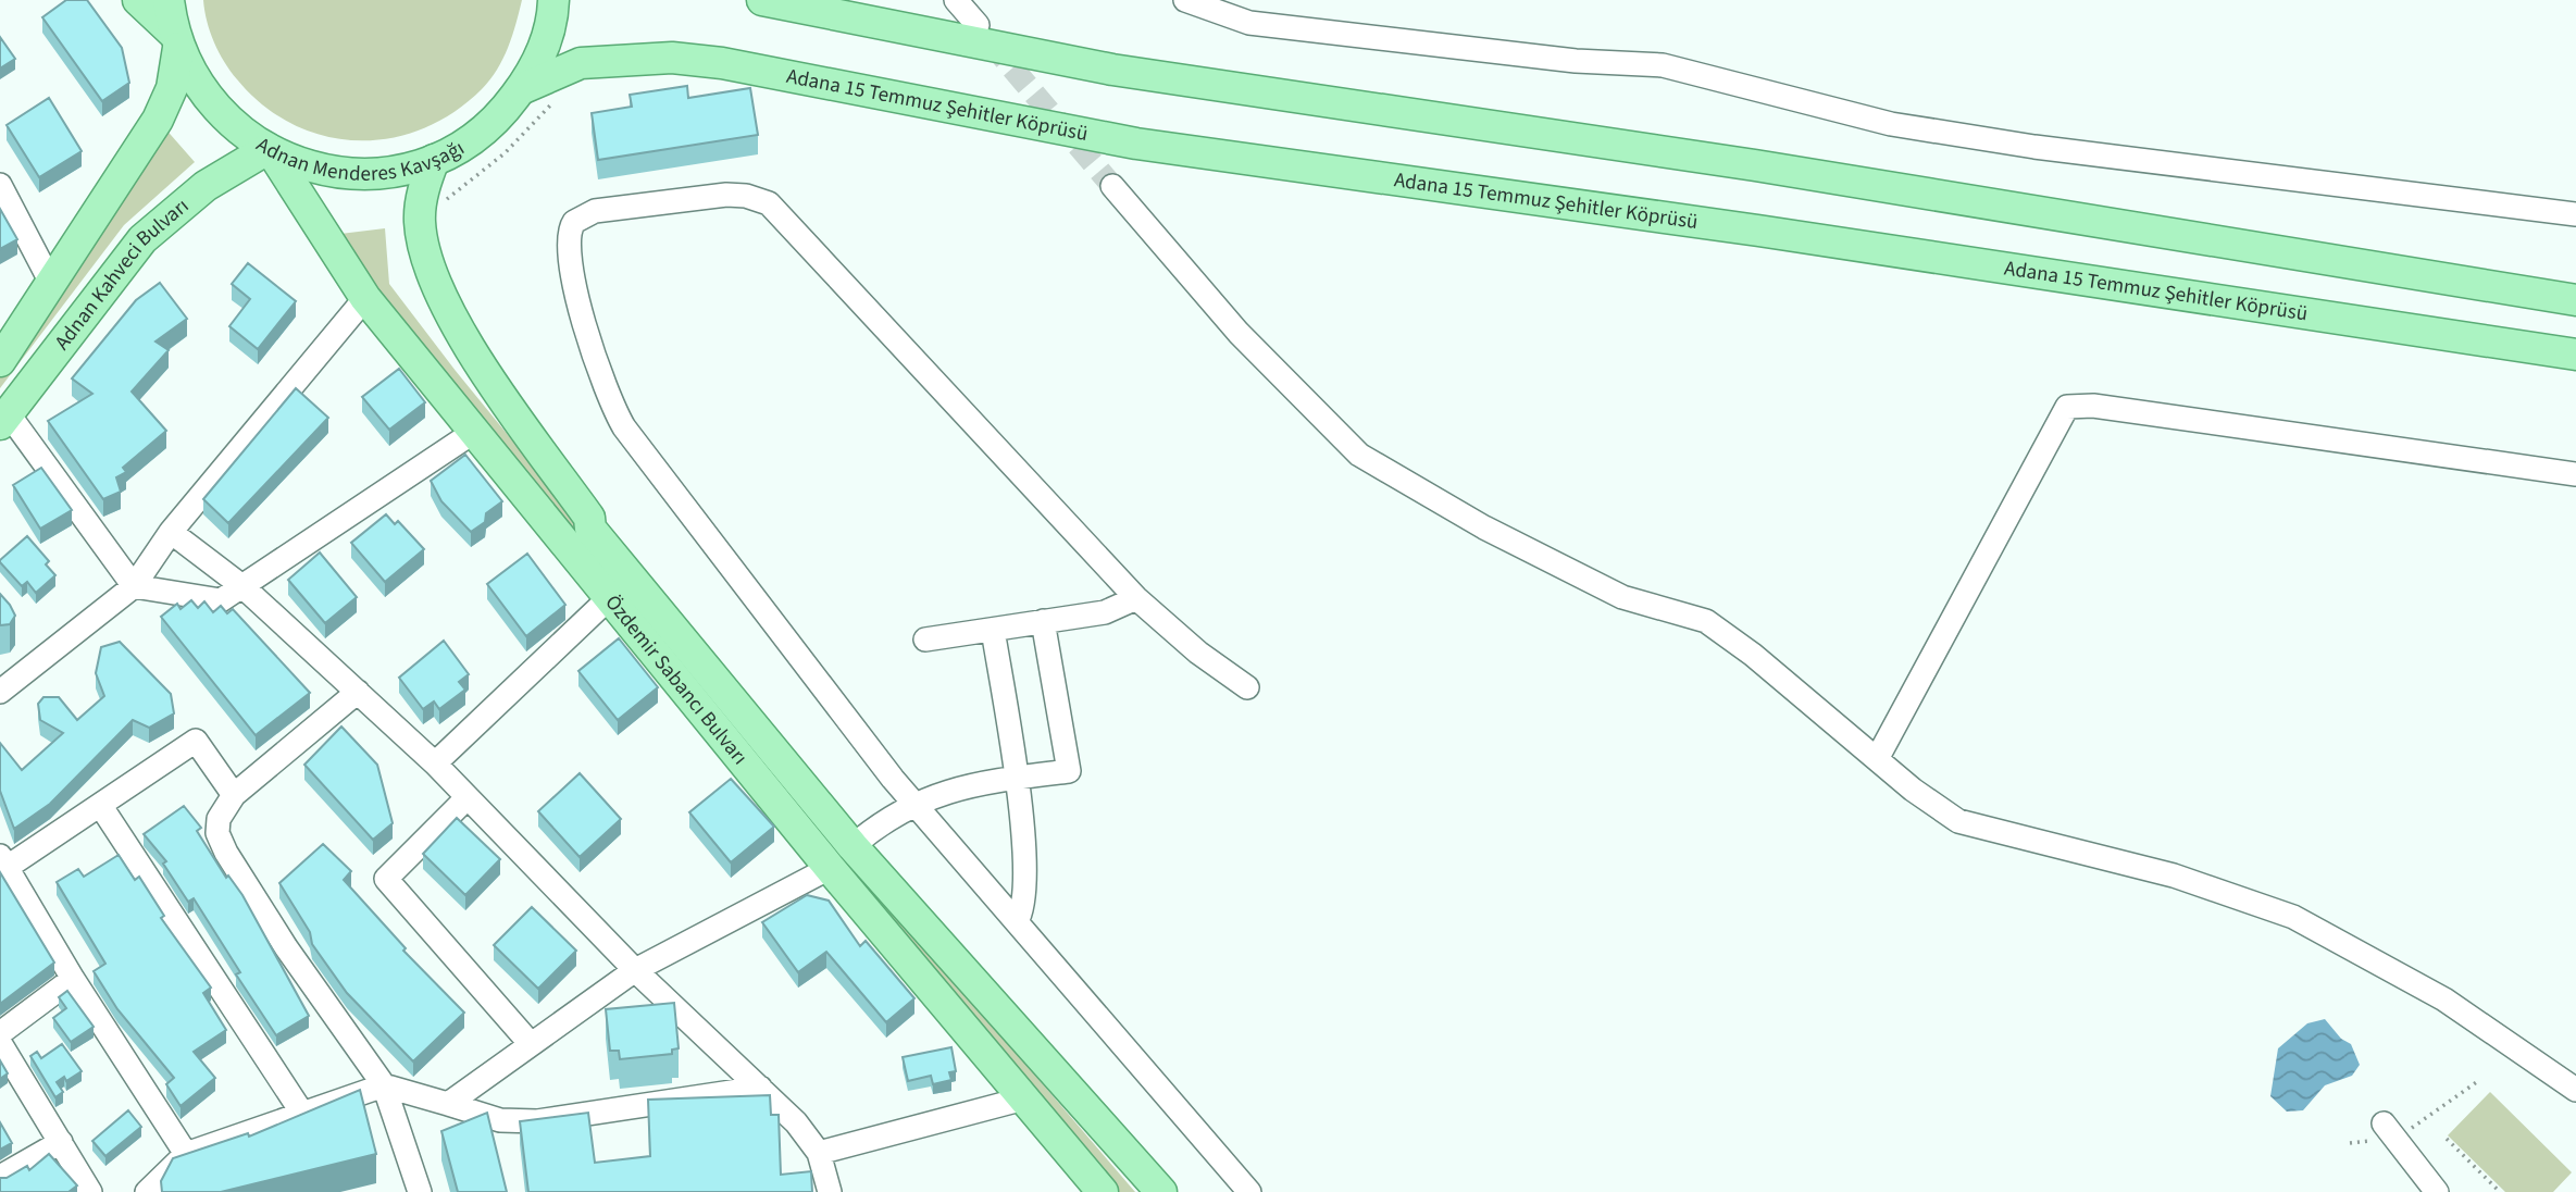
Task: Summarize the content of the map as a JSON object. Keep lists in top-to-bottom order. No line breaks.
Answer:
{"streets":{"main road":["Adana 15 Temmuz Şehitler Köprüsü","Adnan Menderes Kavşağı","Adnan Kahveci Bulvarı","Özdemir Sabancı Bulvarı"]},"crossings":[["Adana 15 Temmuz Şehitler Köprüsü","Adnan Menderes Kavşağı"],["Adnan Menderes Kavşağı","Adnan Kahveci Bulvarı"],["Adnan Menderes Kavşağı","Özdemir Sabancı Bulvarı"],["Adnan Kahveci Bulvarı","Özdemir Sabancı Bulvarı"]]}
